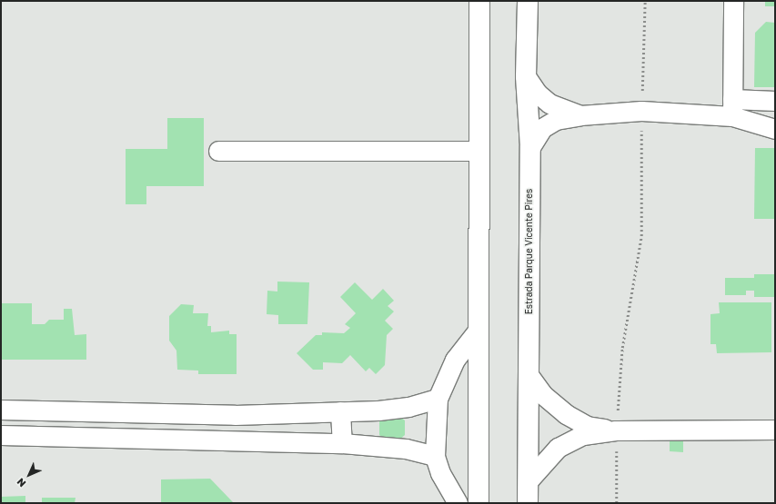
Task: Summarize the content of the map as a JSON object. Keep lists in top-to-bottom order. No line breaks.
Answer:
{"streets":{"main road":["Estrada Parque Vicente Pires"]},"north":"bottom left"}
